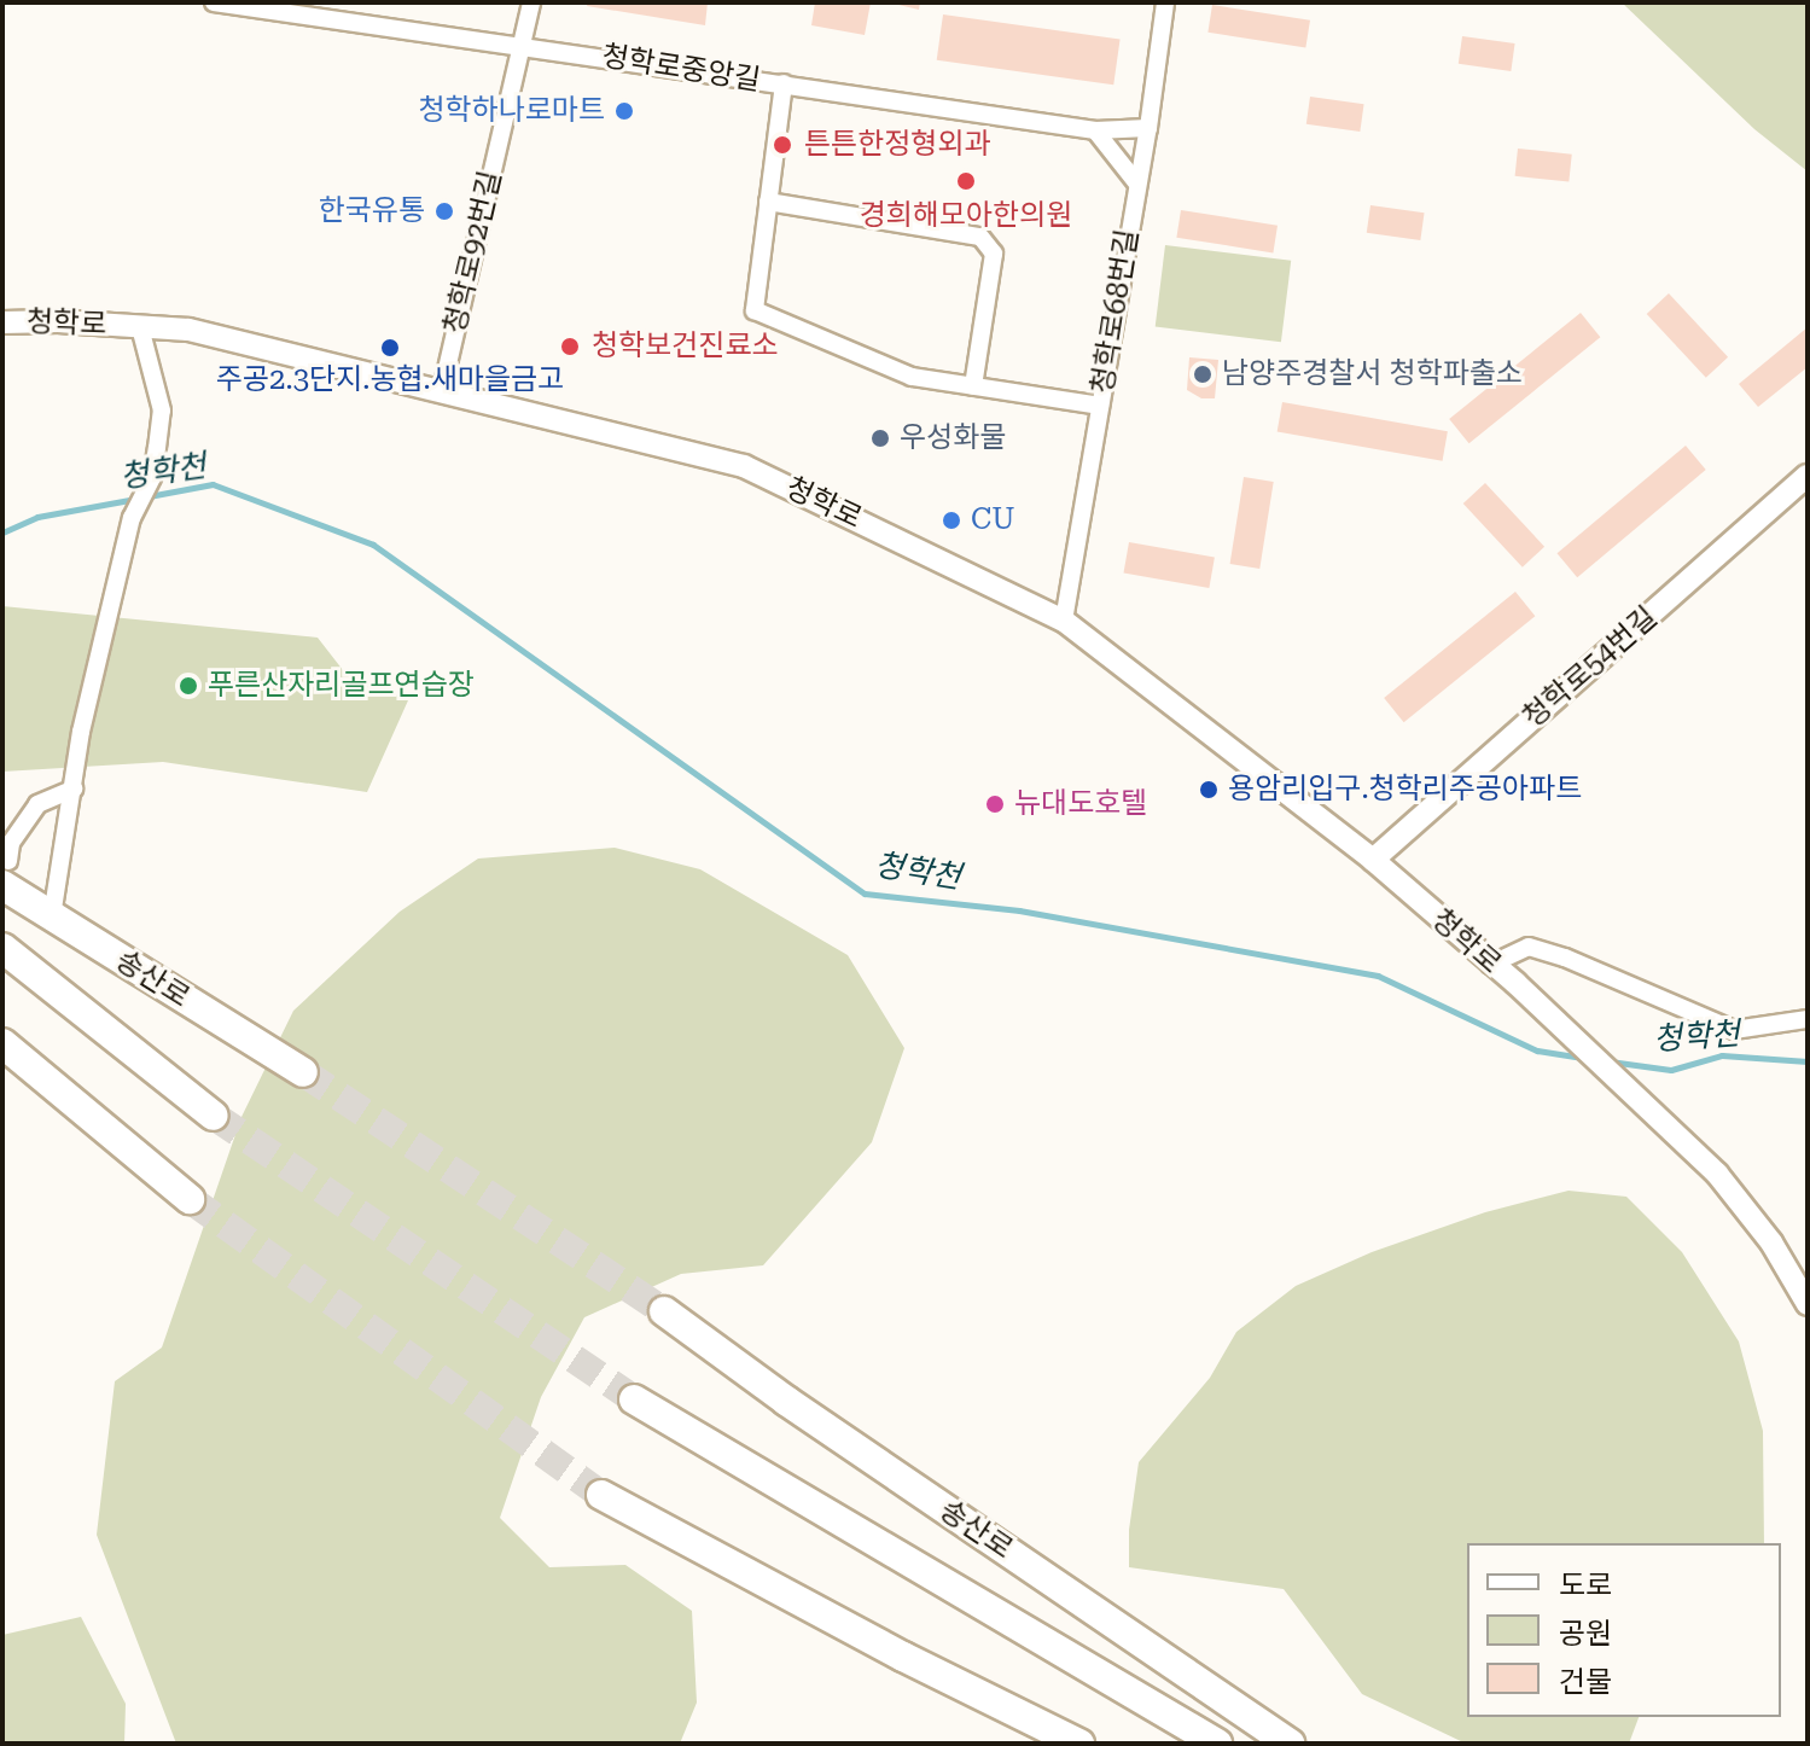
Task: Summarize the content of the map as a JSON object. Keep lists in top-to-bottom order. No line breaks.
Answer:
{"streets":{"main road":["송산로"],"street":["청학로중앙길","청학로92번길","청학로68번길","청학로","청학로54번길"]},"crossings":[["청학로중앙길","청학로92번길"],["청학로중앙길","청학로68번길"],["청학로92번길","청학로"],["청학로68번길","청학로"],["청학로","청학로54번길"]],"water":["청학천"],"places":["청학하나로마트","튼튼한정형외과","경희해모아한의원","한국유통","청학보건진료소","주공2.3단지.농협.새마을금고","남양주경찰서 청학파출소","우성화물","CU","푸른산자리골프연습장","용암리입구.청학리주공아파트","뉴대도호텔"],"legend":["도로","공원","건물"]}
